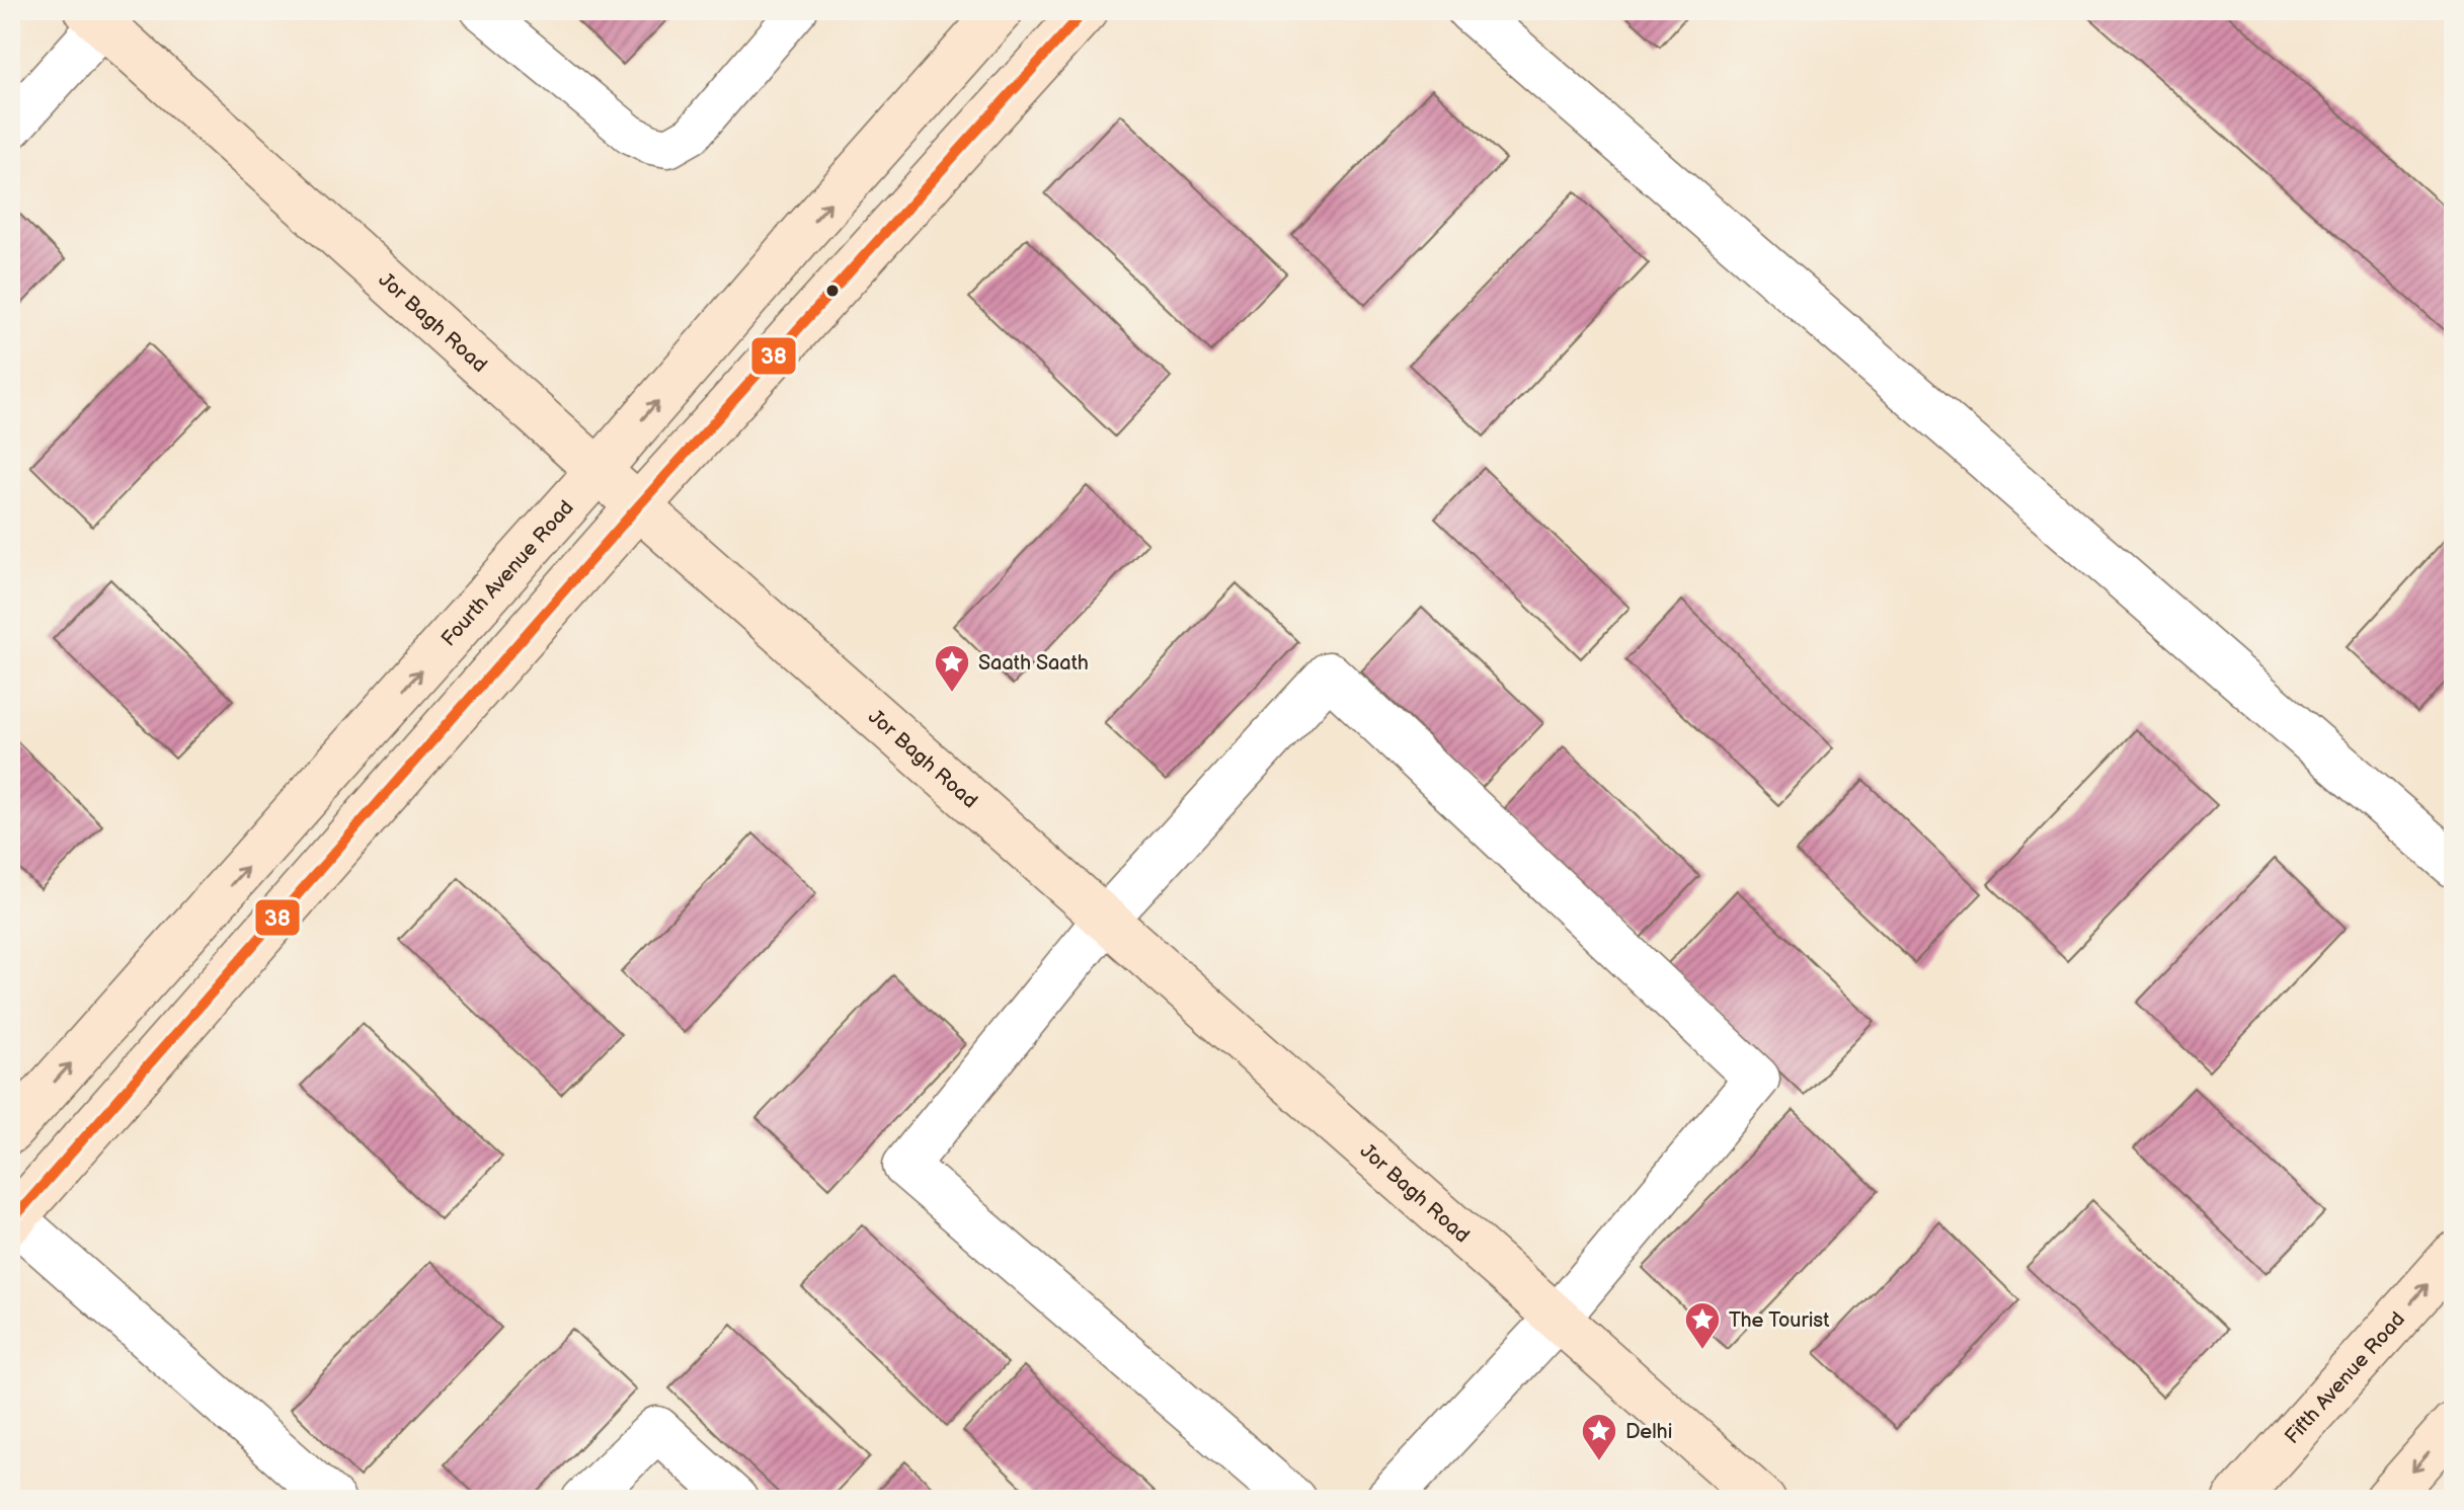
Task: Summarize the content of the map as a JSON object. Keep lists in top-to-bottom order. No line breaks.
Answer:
{"streets":{"main road":["Jor Bagh Road","Fourth Avenue Road","Fifth Avenue Road"]},"crossings":[["Jor Bagh Road","Fourth Avenue Road"]],"places":{"place":["Saath Saath","The Tourist","Delhi"]},"lines":["transit line 38"]}
